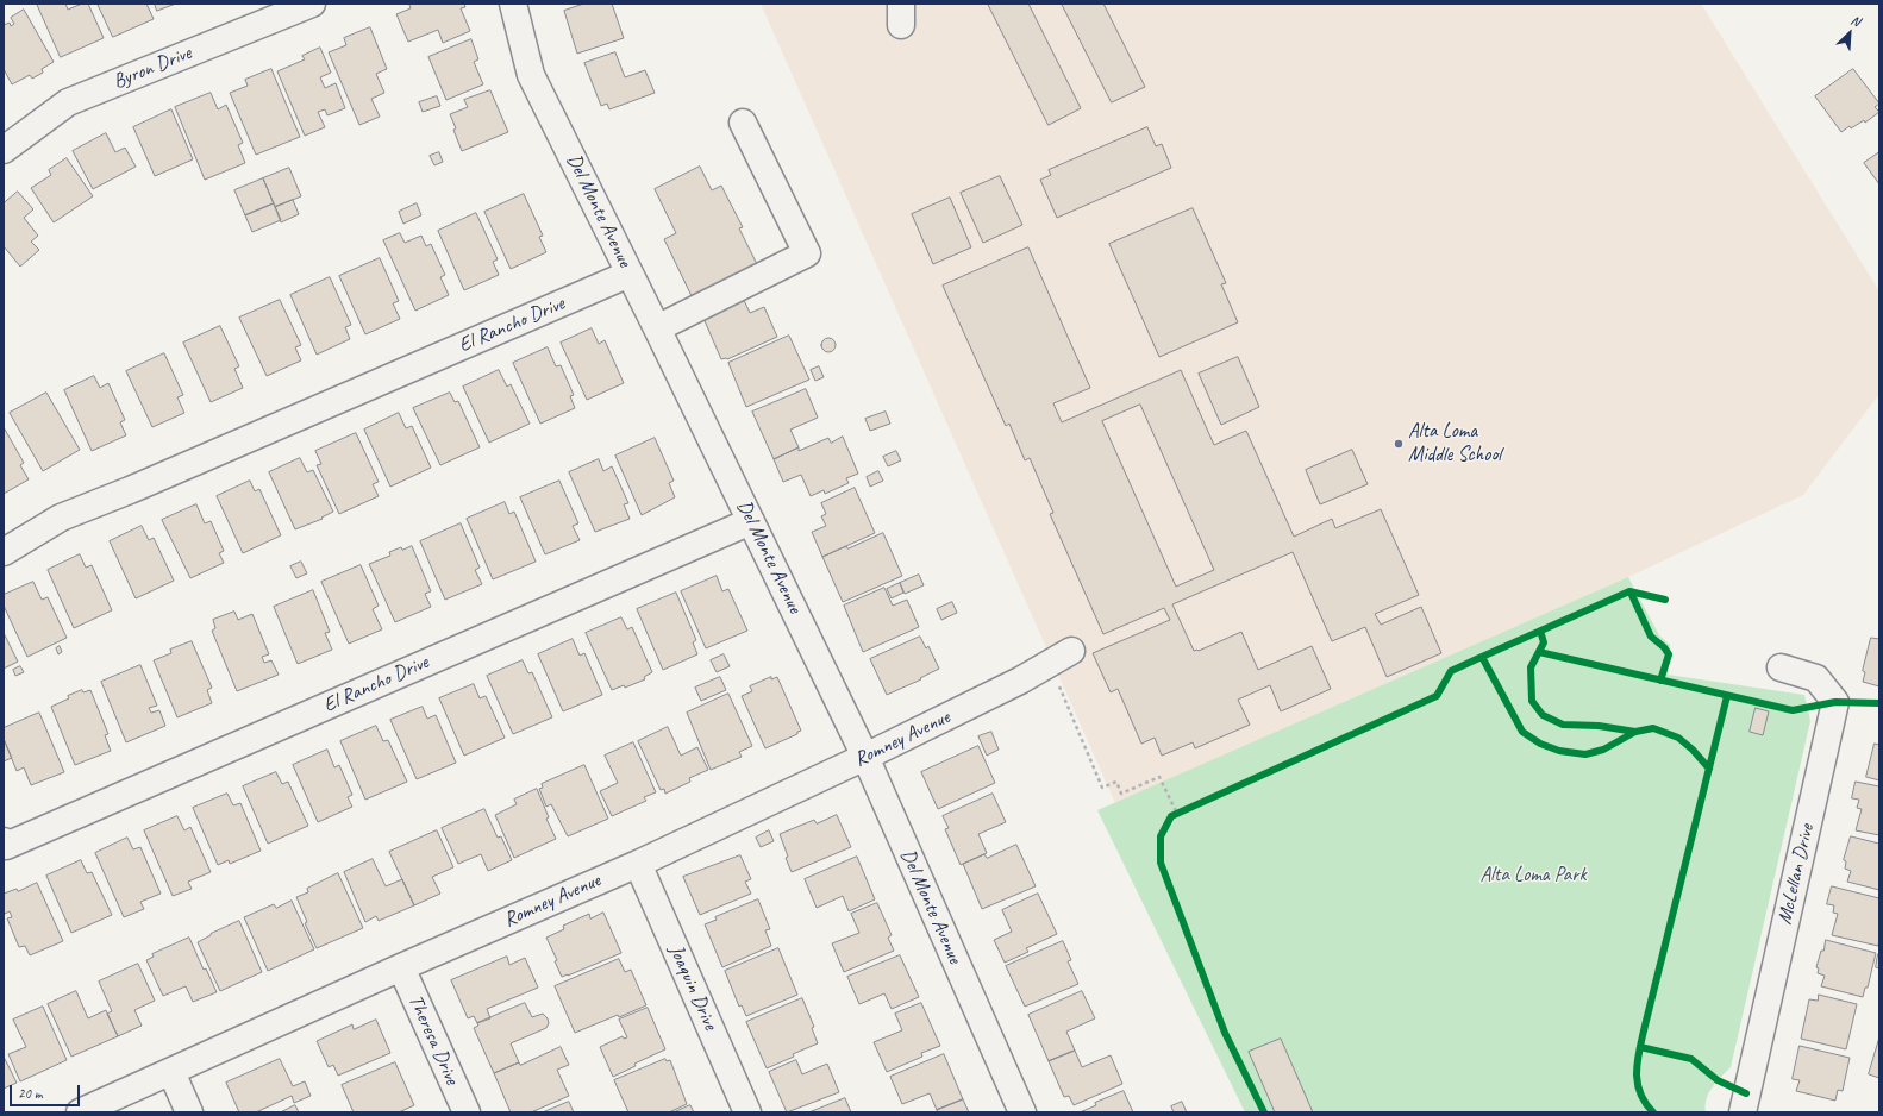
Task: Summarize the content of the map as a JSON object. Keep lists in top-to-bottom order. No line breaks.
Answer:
{"streets":{"street":["Byron Drive","Del Monte Avenue","El Rancho Drive","Romney Avenue","McLellan Drive","Joaquin Drive","Theresa Drive"]},"crossings":[["Del Monte Avenue","El Rancho Drive"],["Del Monte Avenue","Romney Avenue"],["Romney Avenue","Joaquin Drive"],["Romney Avenue","Theresa Drive"]],"parks":["Alta Loma Park"],"places":["Alta Loma Middle School"],"scale_bar":"20 m","north":"top right"}
